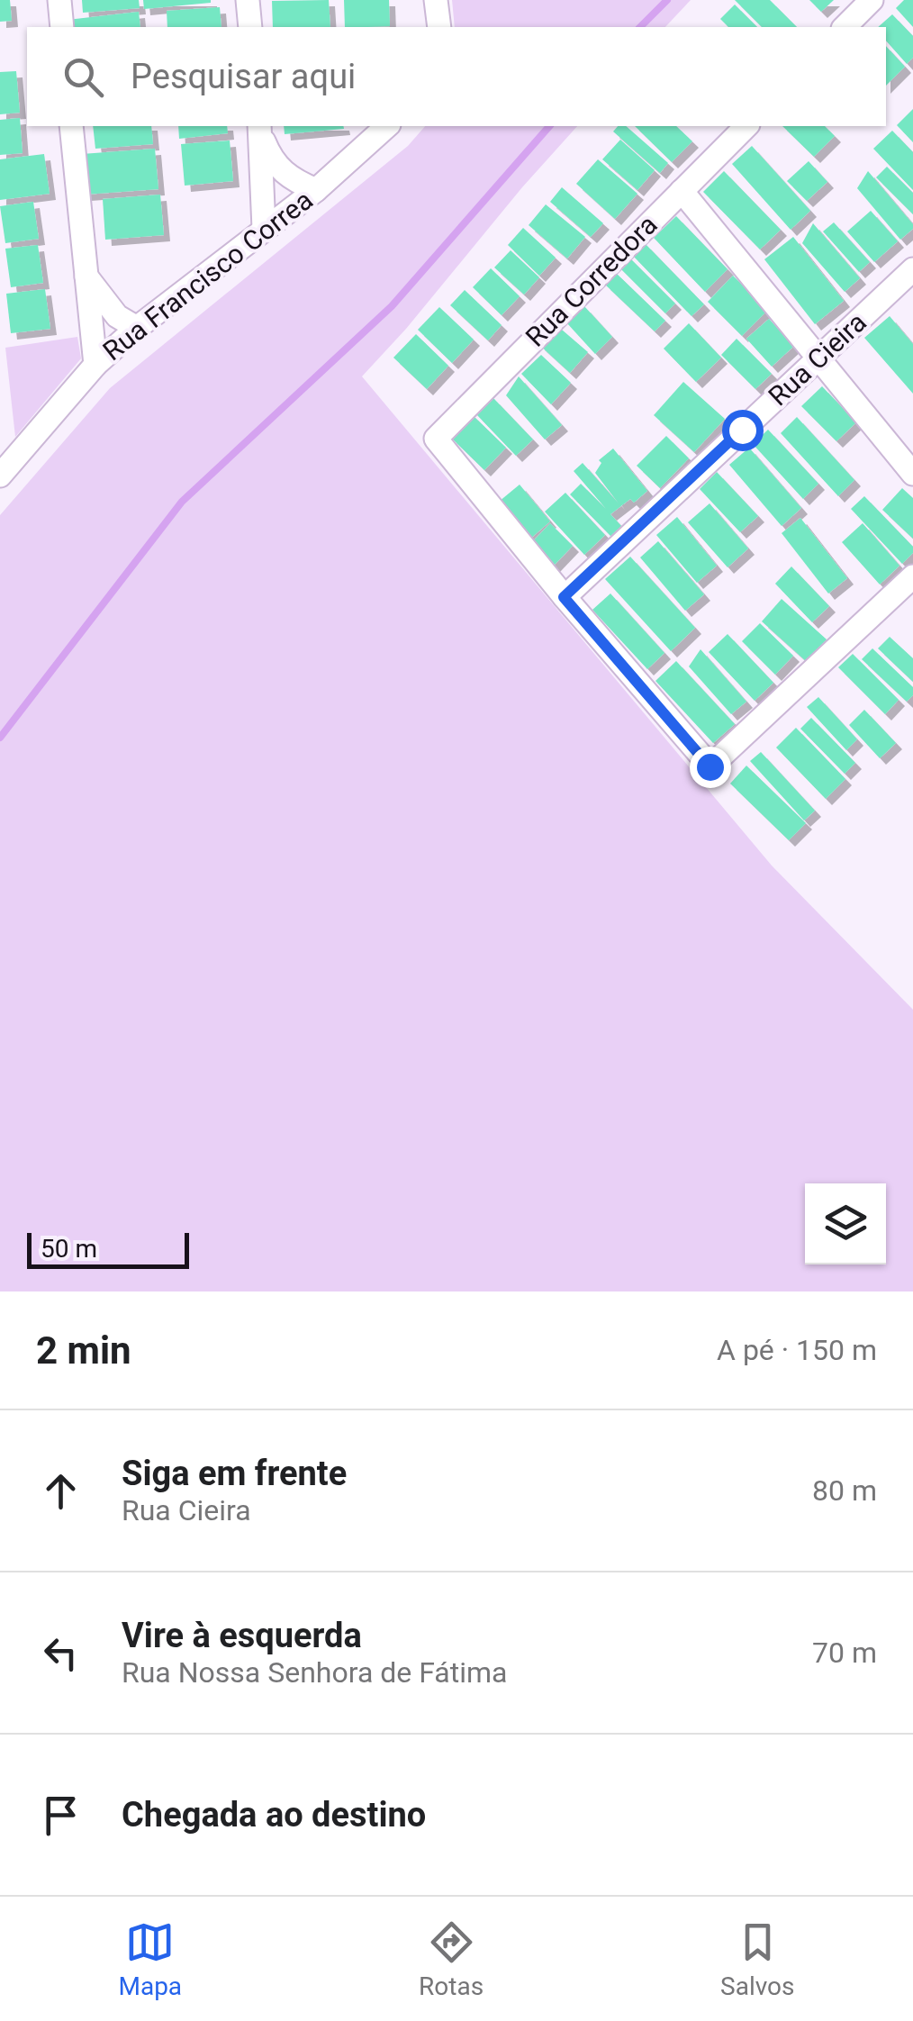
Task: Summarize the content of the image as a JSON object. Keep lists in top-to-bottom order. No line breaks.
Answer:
{"streets":{"street":["Rua Francisco Correa","Rua Corredora","Rua Cieira"]},"crossings":[["Rua Corredora","Rua Cieira"]],"scale_bar":"50 m","page":{"search":"Pesquisar aqui","scale":"50 m","heading":["2 min","A pé · 150 m"],"list":[["Siga em frente","Rua Cieira","80 m"],["Vire à esquerda","Rua Nossa Senhora de Fátima","70 m"],"Chegada ao destino"],"nav":["Mapa","Rotas","Salvos"]}}
